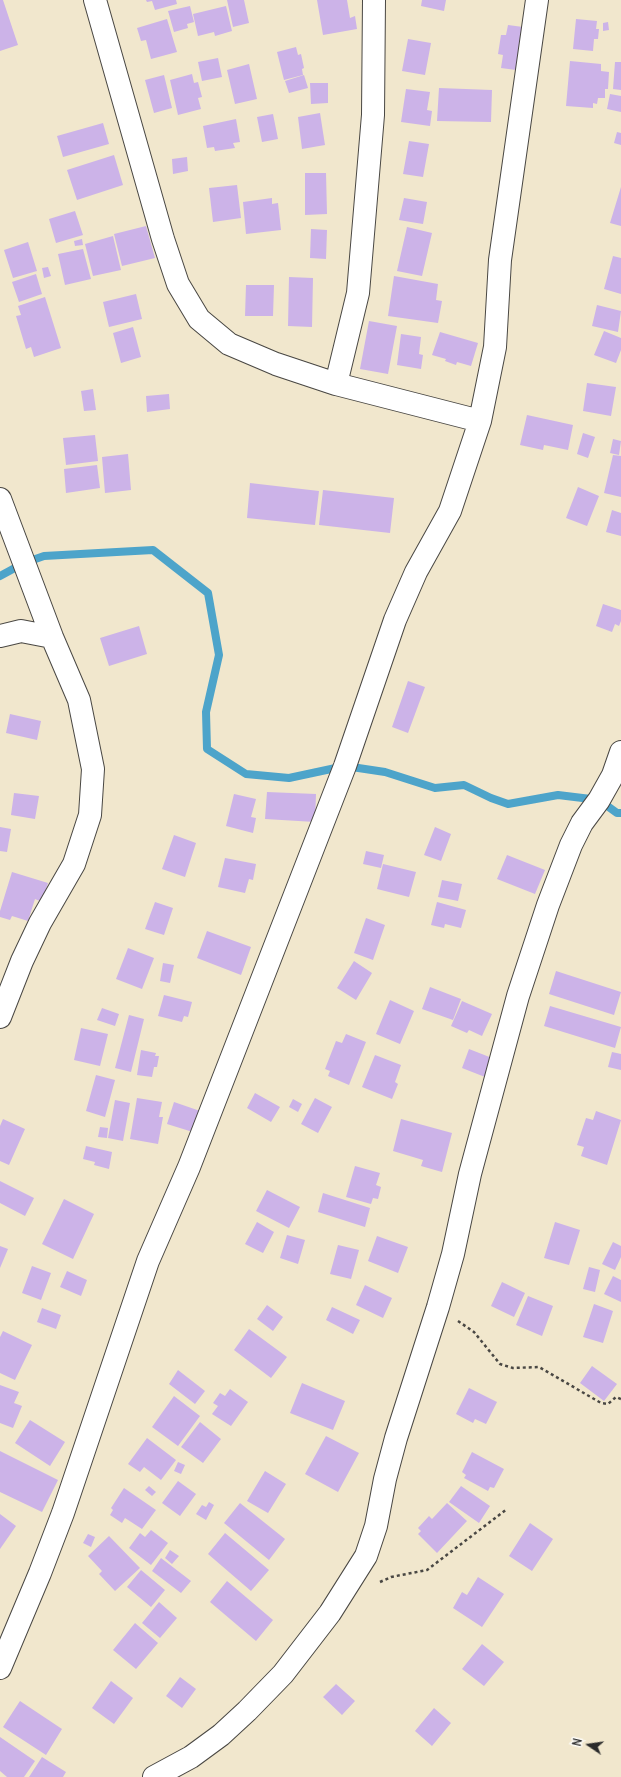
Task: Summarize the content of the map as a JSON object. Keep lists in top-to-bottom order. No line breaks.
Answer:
{"north":"left"}
